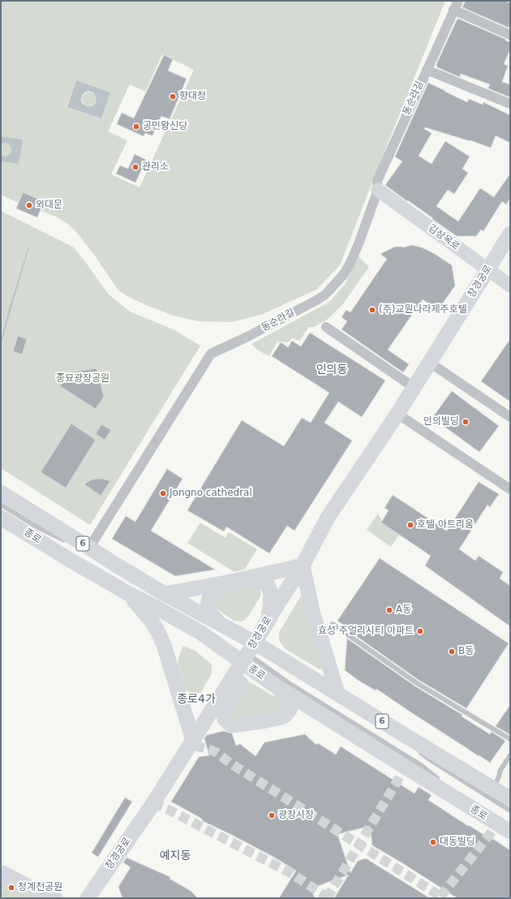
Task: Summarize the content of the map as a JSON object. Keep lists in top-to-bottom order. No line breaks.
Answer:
{"streets":{"main road":["창경궁로","종로","6"],"street":["동순라길","김상옥로"]},"crossings":[["동순라길","김상옥로"],["동순라길","종로"],["김상옥로","창경궁로"],["창경궁로","종로"]],"districts":["인의동","종로4가","예지동"],"parks":["종묘광장공원"],"places":["향대청","공민왕신당","관리소","외대문","(주)교원나라제주호텔","인의빌딩","Jongno cathedral","호텔 아트리움","A동","효성 주얼리시티 아파트","B동","광장시장","대동빌딩","청계천공원"]}
